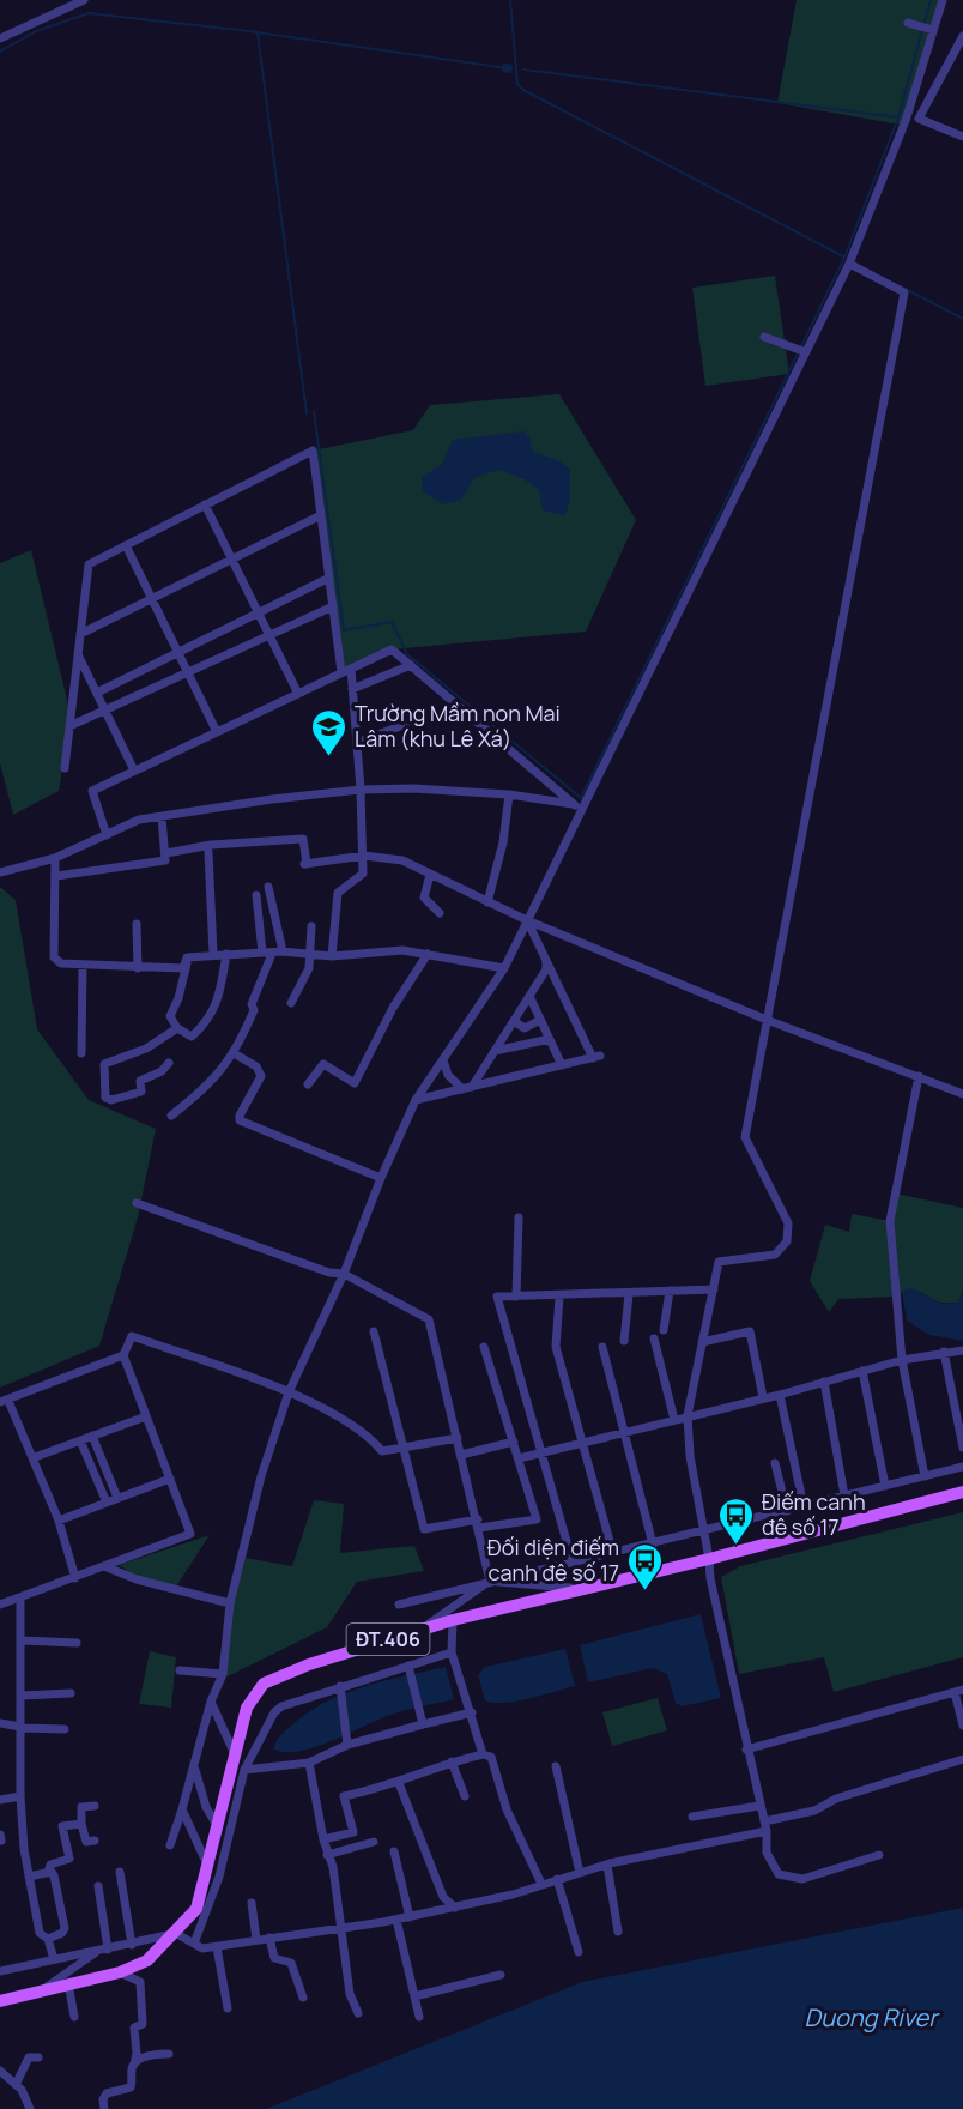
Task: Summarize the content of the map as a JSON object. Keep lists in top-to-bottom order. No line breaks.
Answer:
{"streets":{"main road":["ĐT.406"]},"water":["Duong River"],"places":{"school or university":["Trường Mầm non Mai Lâm (khu Lê Xá)"],"bus stop":["Điếm canh đê số 17","Đối diện điếm canh đê số 17"]}}
